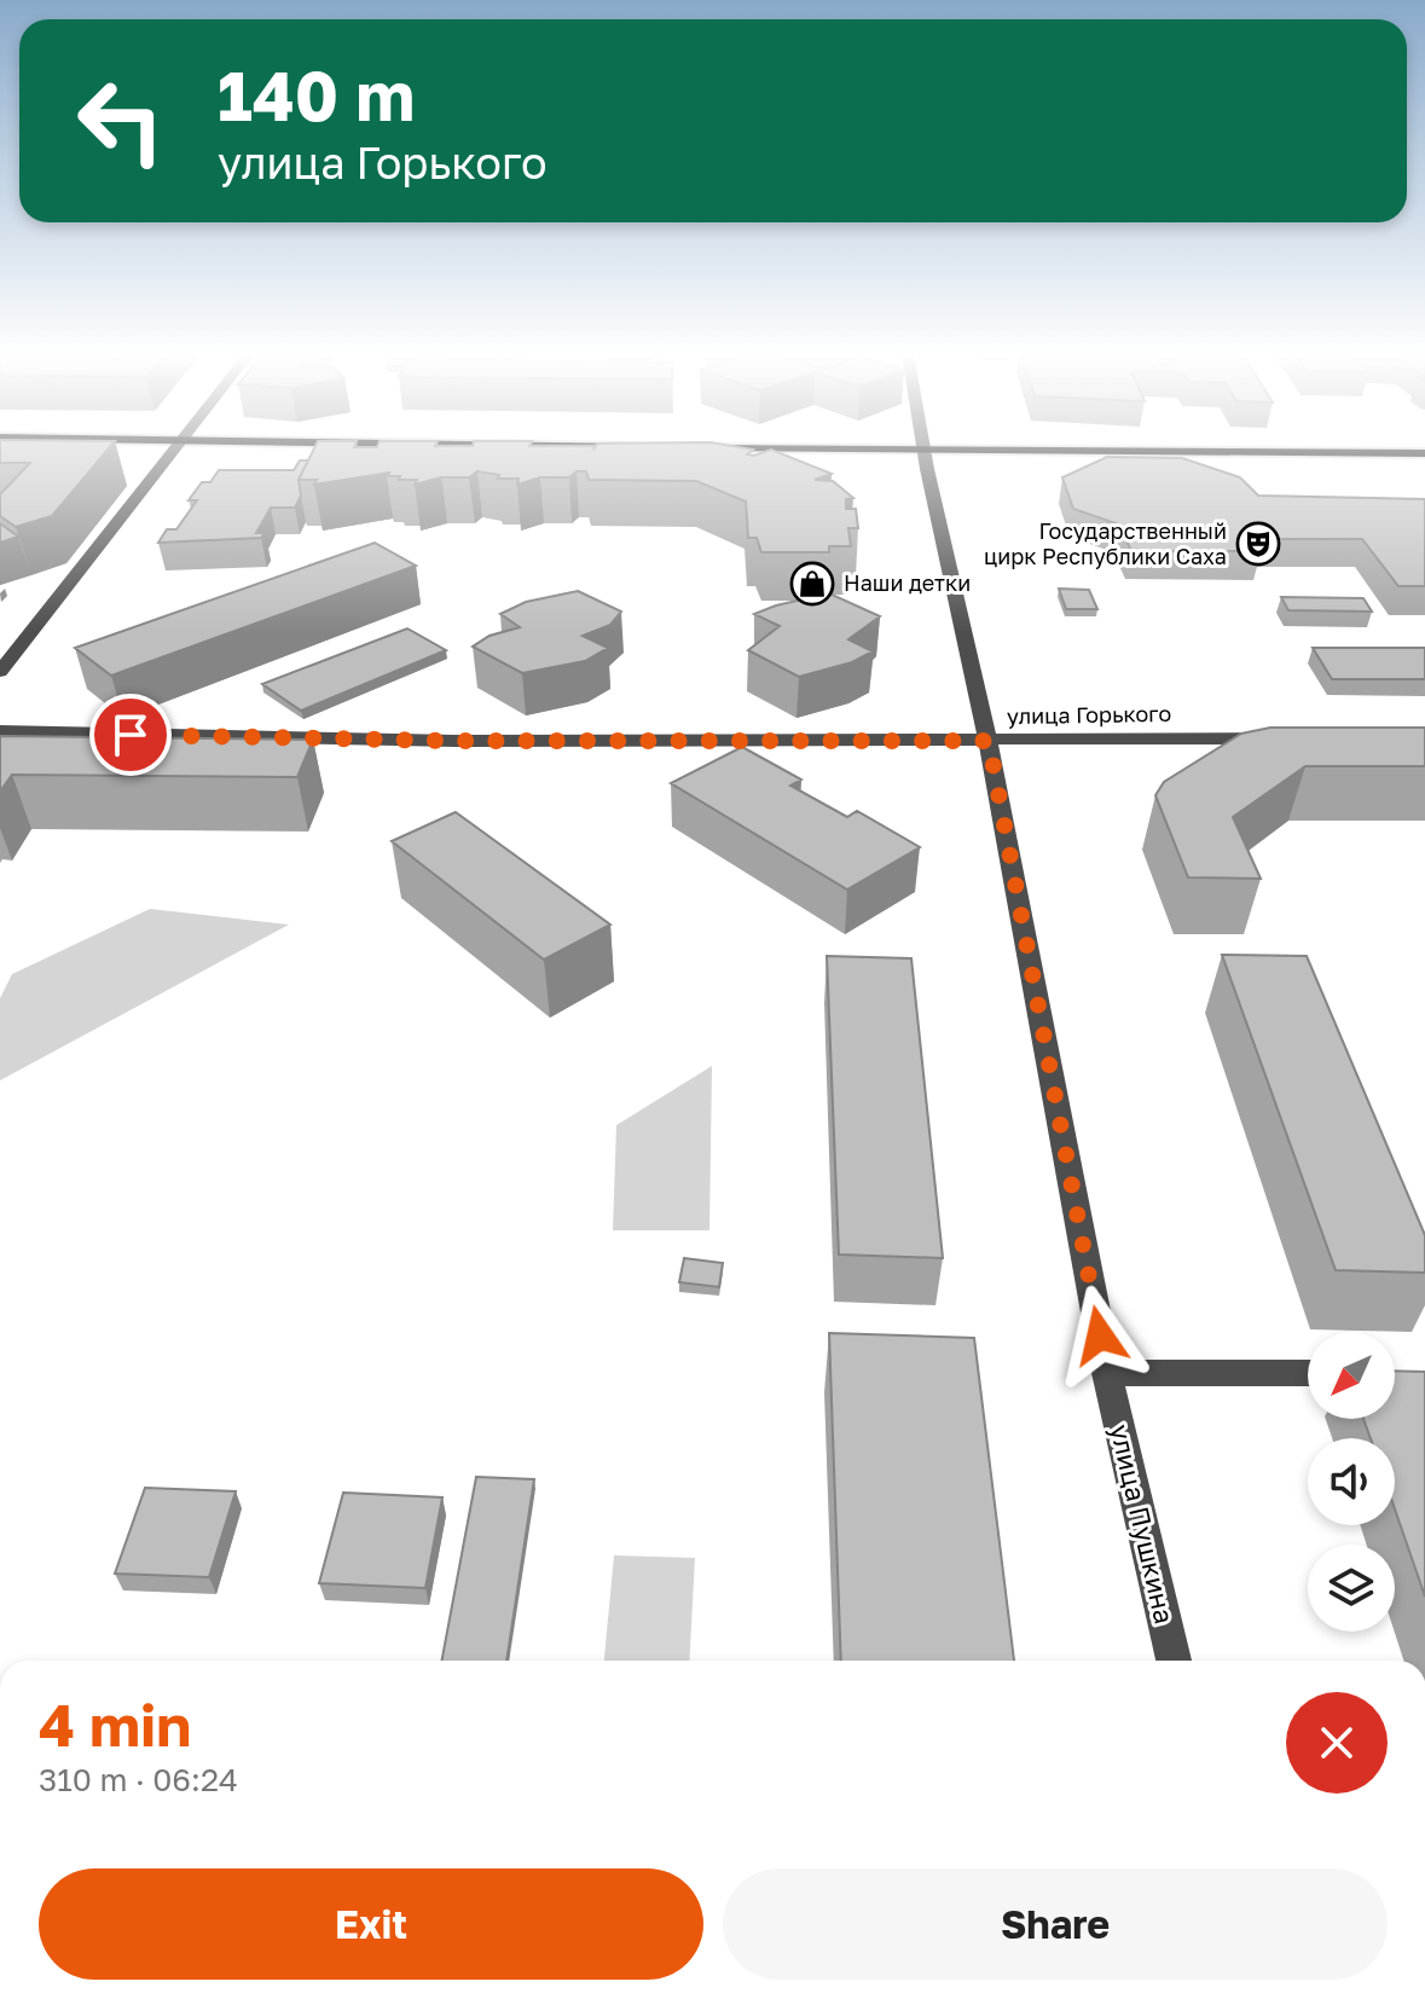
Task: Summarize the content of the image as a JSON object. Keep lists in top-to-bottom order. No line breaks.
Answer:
{"streets":{"street":["улица Горького","улица Пушкина"]},"crossings":[["улица Горького","улица Пушкина"]],"places":{"theatre":["Государственный цирк Республики Саха"],"shop":["Наши детки"]},"north":"bottom left","page":{"turn":["140 m","улица Горького"],"heading":["4 min","310 m · 06:24"],"buttons":["Exit","Share"]}}
